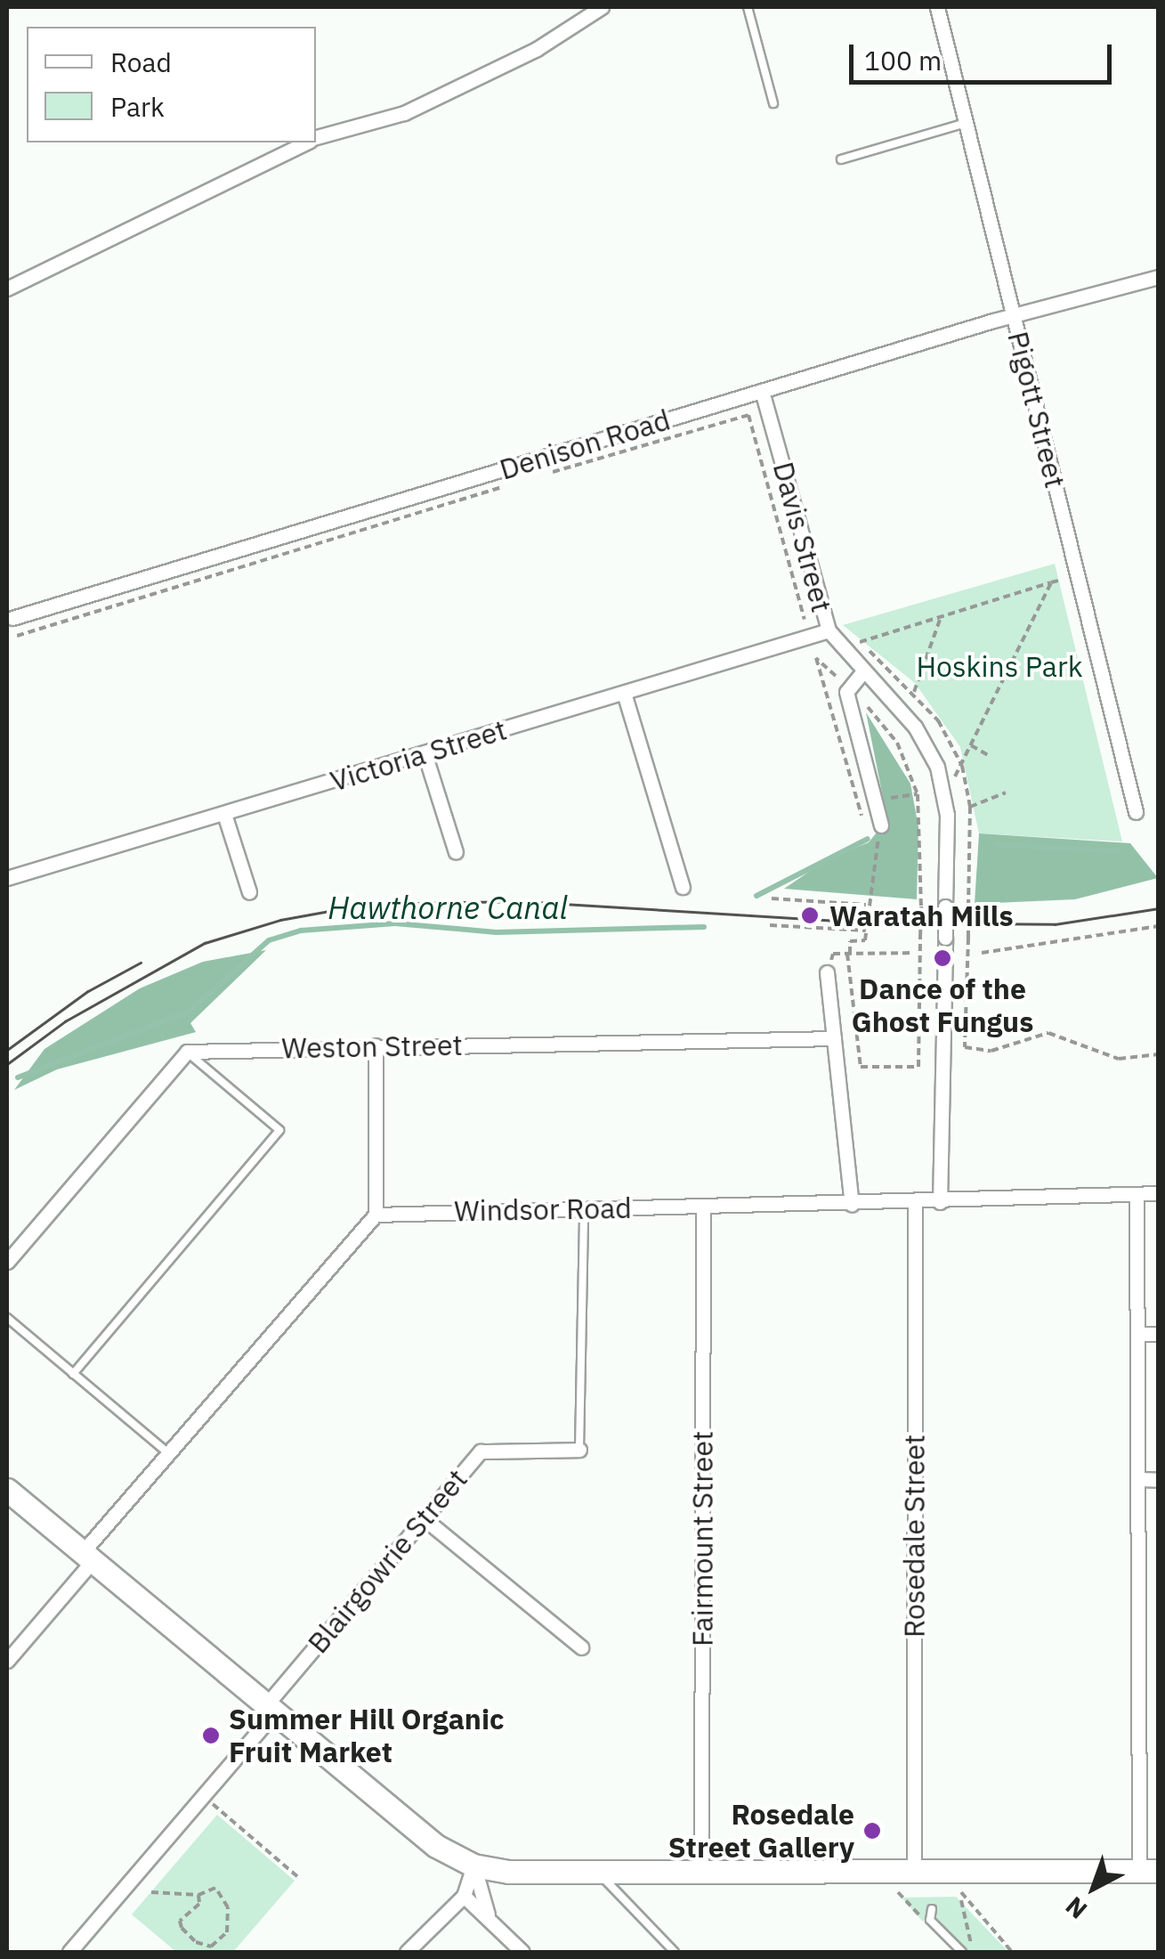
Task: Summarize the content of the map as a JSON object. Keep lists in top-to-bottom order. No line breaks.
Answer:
{"streets":{"street":["Pigott Street","Denison Road","Davis Street","Victoria Street","Weston Street","Windsor Road","Rosedale Street","Fairmount Street","Blairgowrie Street"]},"crossings":[["Pigott Street","Denison Road"],["Denison Road","Davis Street"],["Davis Street","Victoria Street"],["Davis Street","Windsor Road"],["Windsor Road","Rosedale Street"],["Windsor Road","Fairmount Street"]],"water":["Hawthorne Canal"],"parks":["Hoskins Park"],"places":["Waratah Mills","Dance of the Ghost Fungus","Summer Hill Organic Fruit Market","Rosedale Street Gallery"],"legend":["Road","Park"],"scale_bar":"100 m","north":"bottom left"}
